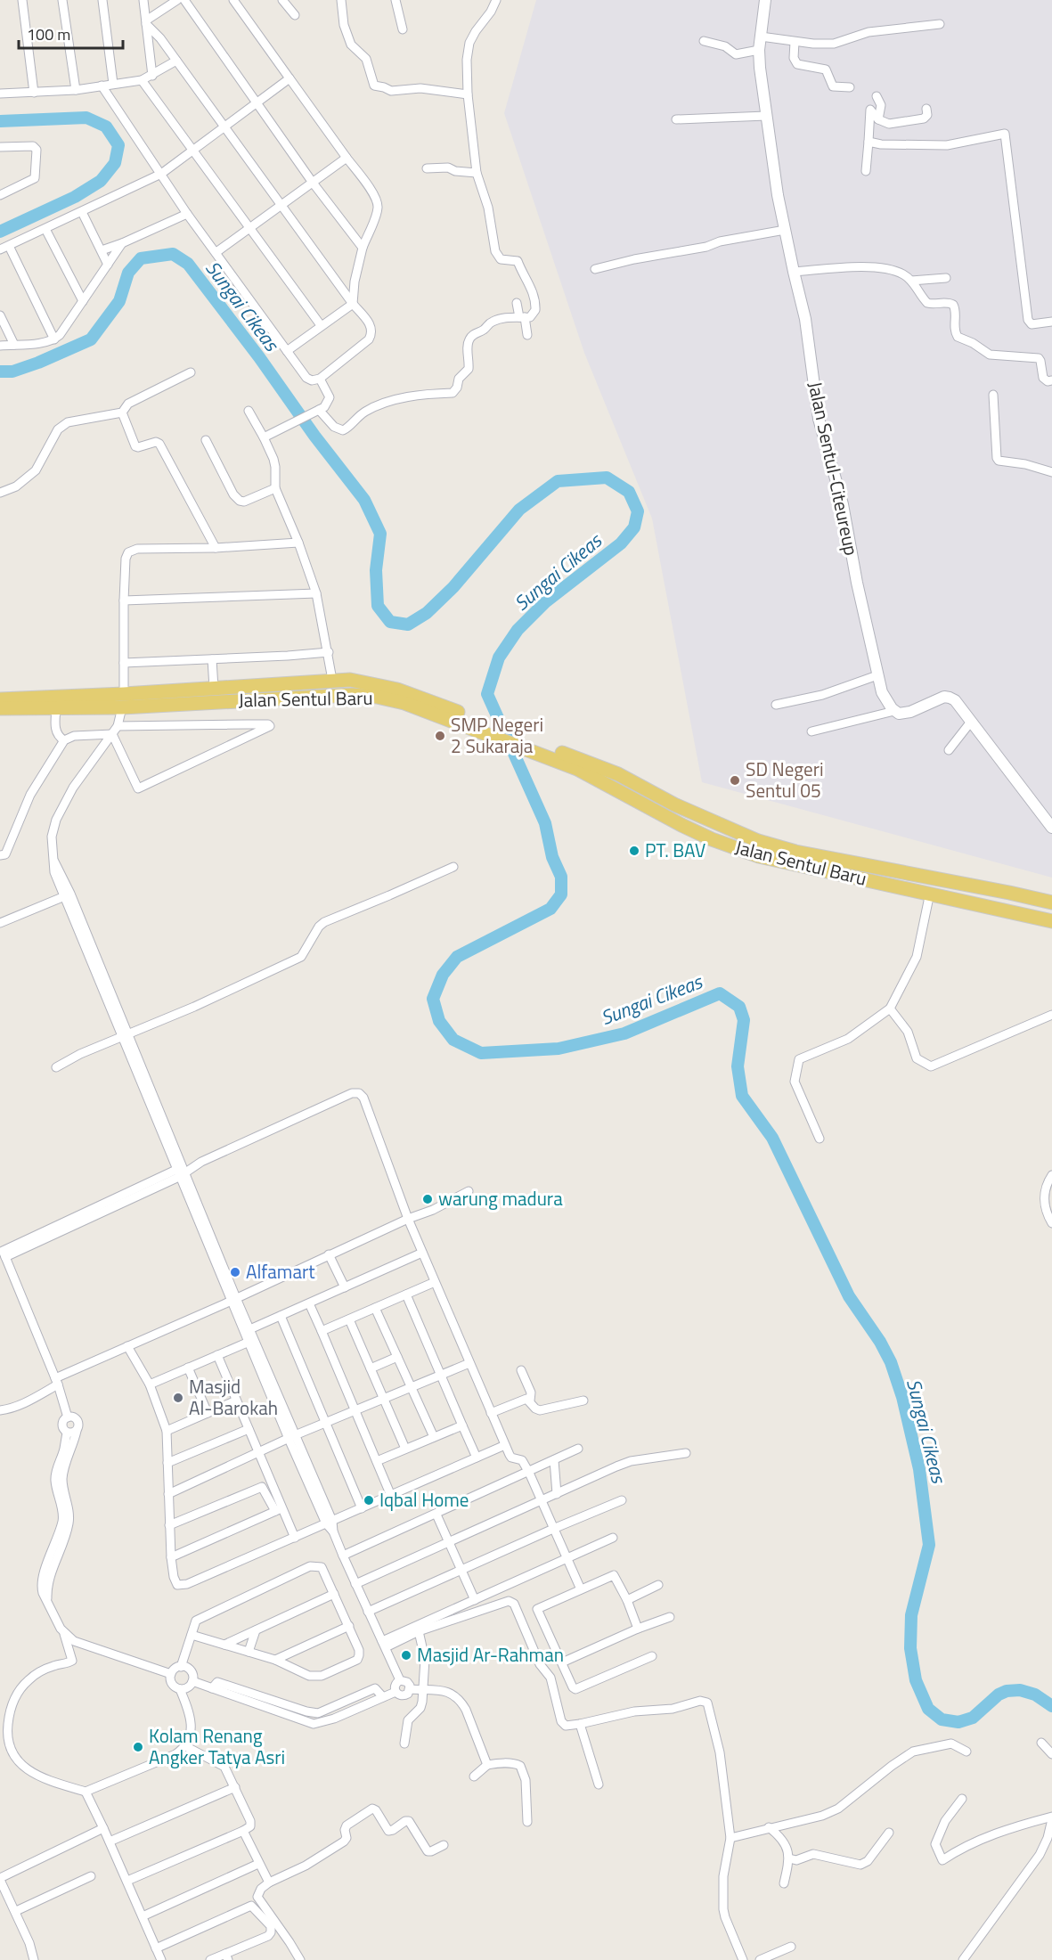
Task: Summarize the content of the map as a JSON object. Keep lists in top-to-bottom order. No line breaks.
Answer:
{"streets":{"main road":["Jalan Sentul Baru"],"street":["Jalan Sentul-Citeureup"]},"water":["Sungai Cikeas"],"places":["SMP Negeri 2 Sukaraja","SD Negeri Sentul 05","PT. BAV","warung madura","Alfamart","Masjid Al-Barokah","Iqbal Home","Masjid Ar-Rahman","Kolam Renang Angker Tatya Asri"],"scale_bar":"100 m"}
